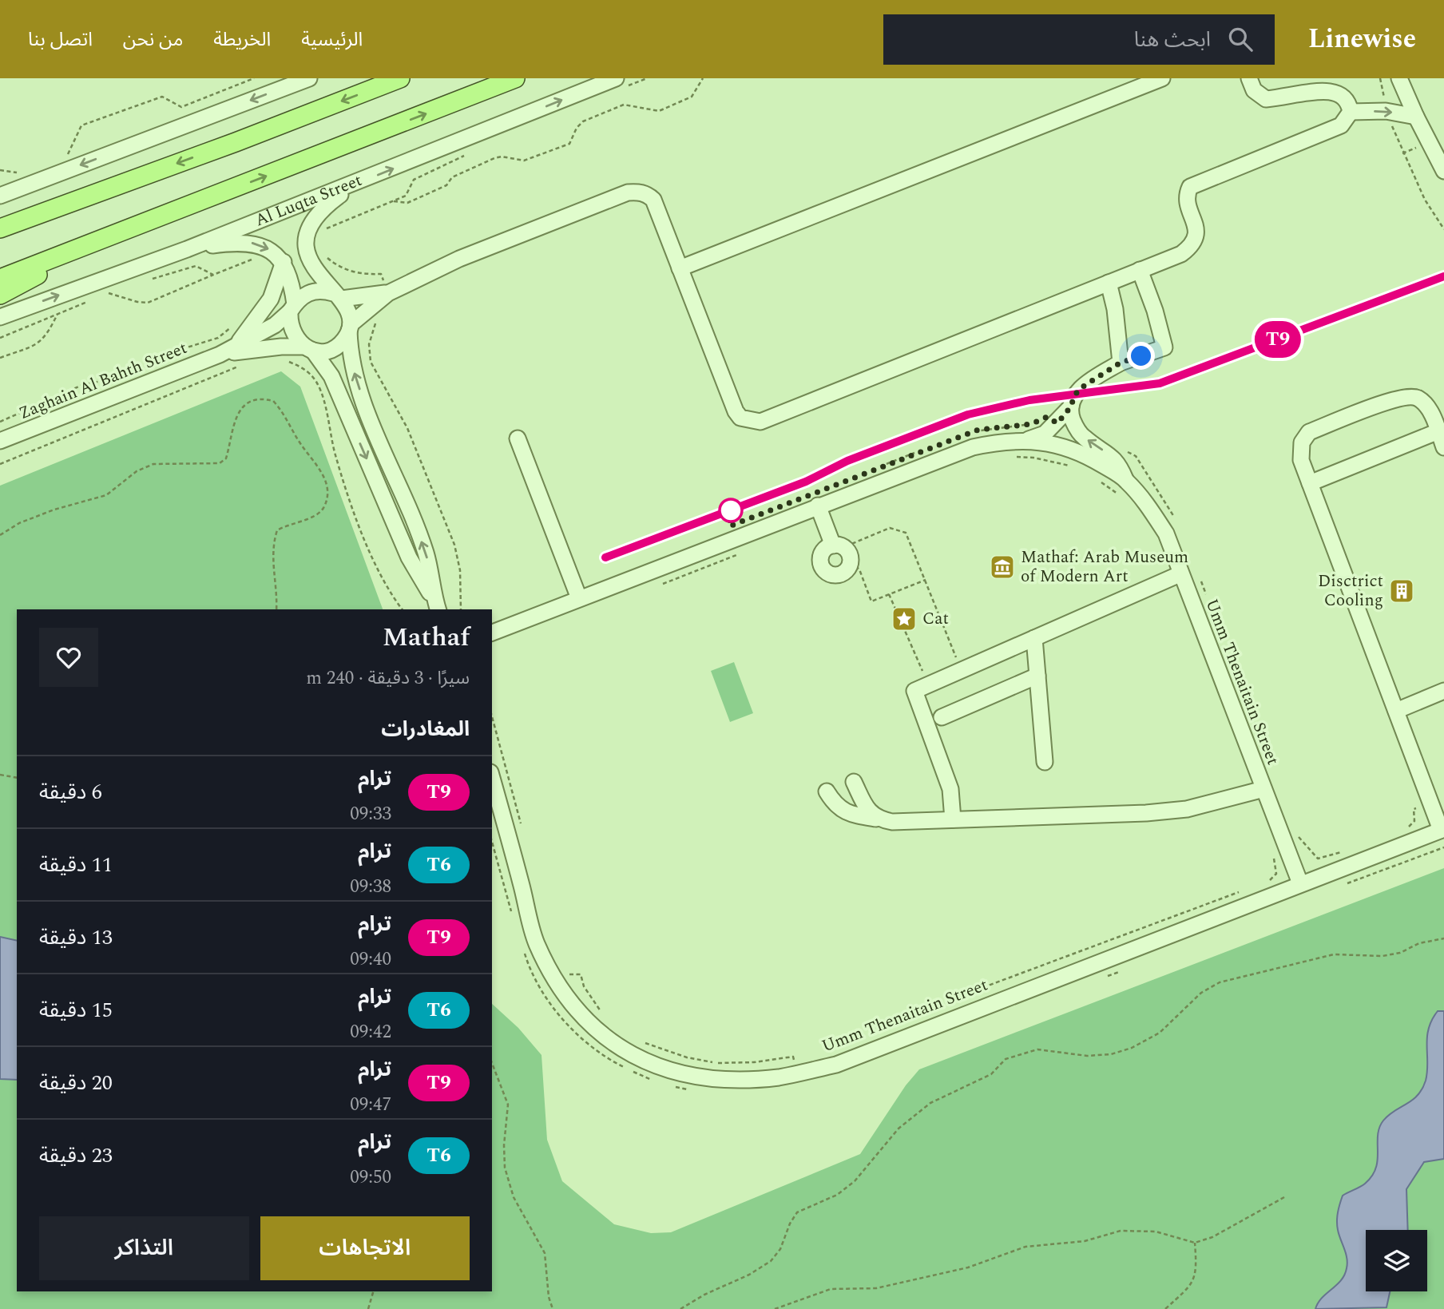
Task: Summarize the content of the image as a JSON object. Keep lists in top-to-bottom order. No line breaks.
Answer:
{"streets":{"street":["Al Luqta Street","Zaghain Al Bahth Street","Umm Thenaitain Street"]},"places":{"museum":["Mathaf: Arab Museum of Modern Art"],"building":["Disctrict Cooling"],"place":["Cat"]},"lines":["tram line T9"],"page":{"header":"Linewise","search":"ابحث هنا","nav":["الرئيسية","الخريطة","من نحن","اتصل بنا"],"on_map":"T9","heading":[["Mathaf","سيرًا · 3 دقيقة · 240 m"],"المغادرات"],"list":[{"mark":"T9","name":"ترام","note":"09:33","value":"6 دقيقة"},{"mark":"T6","name":"ترام","note":"09:38","value":"11 دقيقة"},{"mark":"T9","name":"ترام","note":"09:40","value":"13 دقيقة"},{"mark":"T6","name":"ترام","note":"09:42","value":"15 دقيقة"},{"mark":"T9","name":"ترام","note":"09:47","value":"20 دقيقة"},{"mark":"T6","name":"ترام","note":"09:50","value":"23 دقيقة"}],"buttons":["الاتجاهات","التذاكر"]}}
